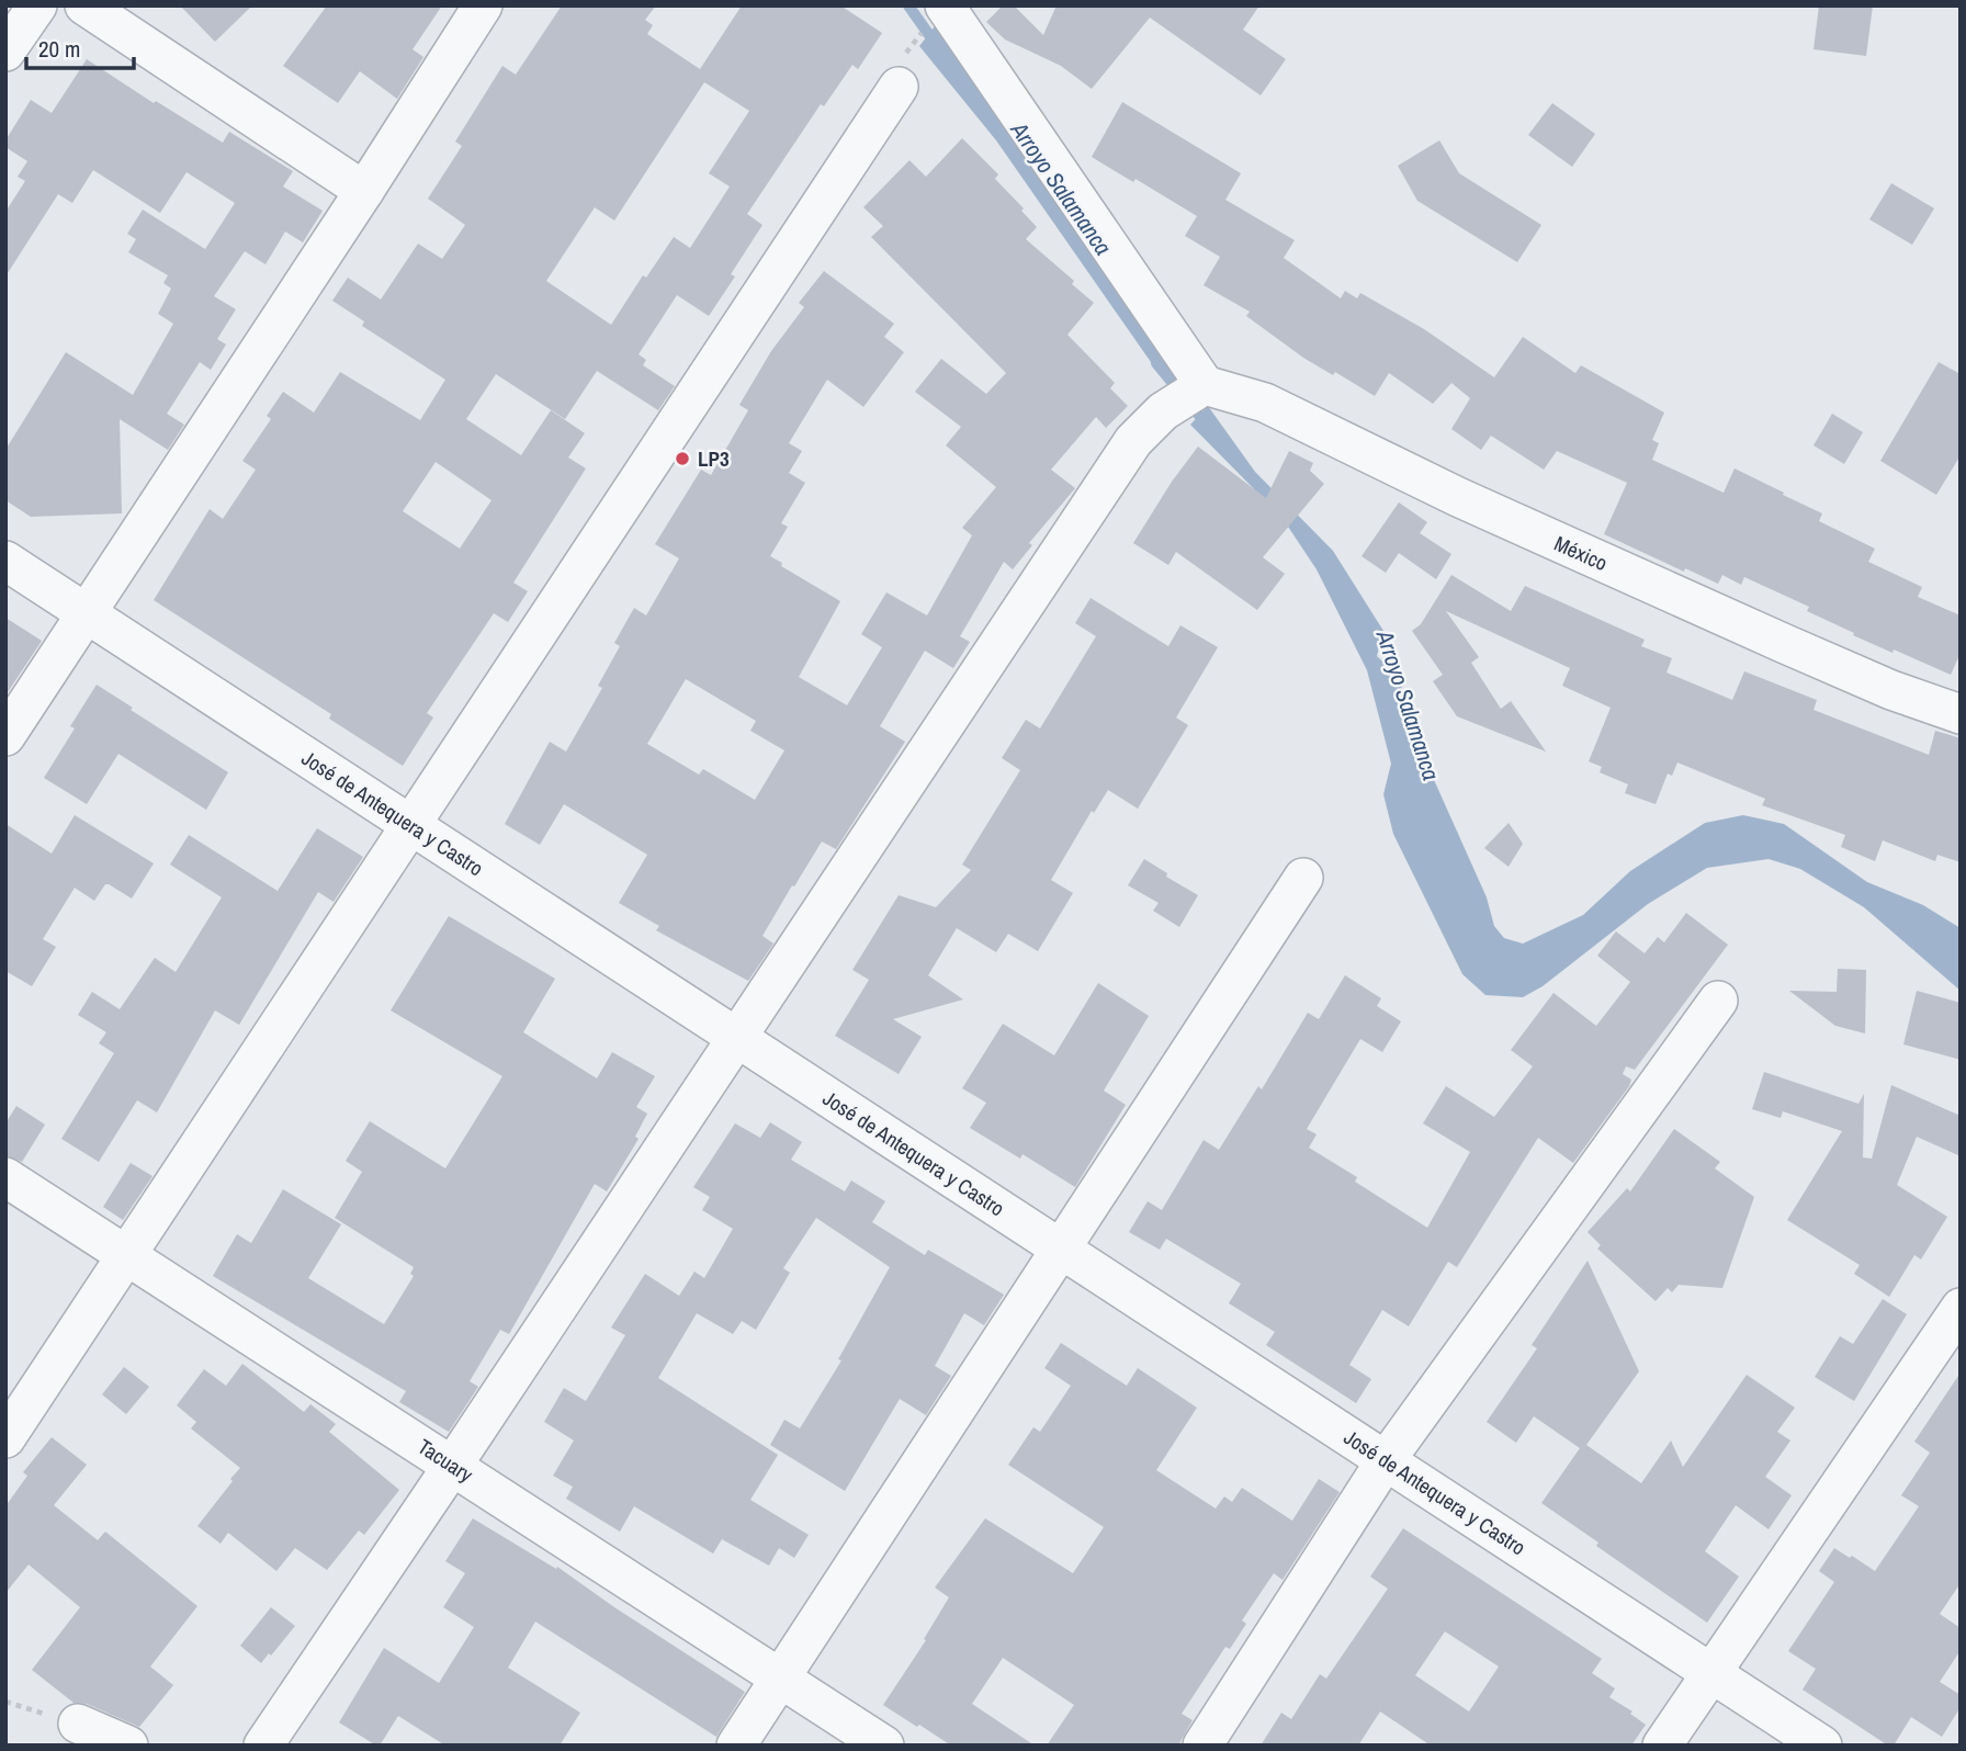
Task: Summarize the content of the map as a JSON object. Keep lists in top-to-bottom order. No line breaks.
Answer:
{"streets":{"street":["México","José de Antequera y Castro","Tacuary"]},"water":["Arroyo Salamanca"],"places":["LP3"],"scale_bar":"20 m"}
